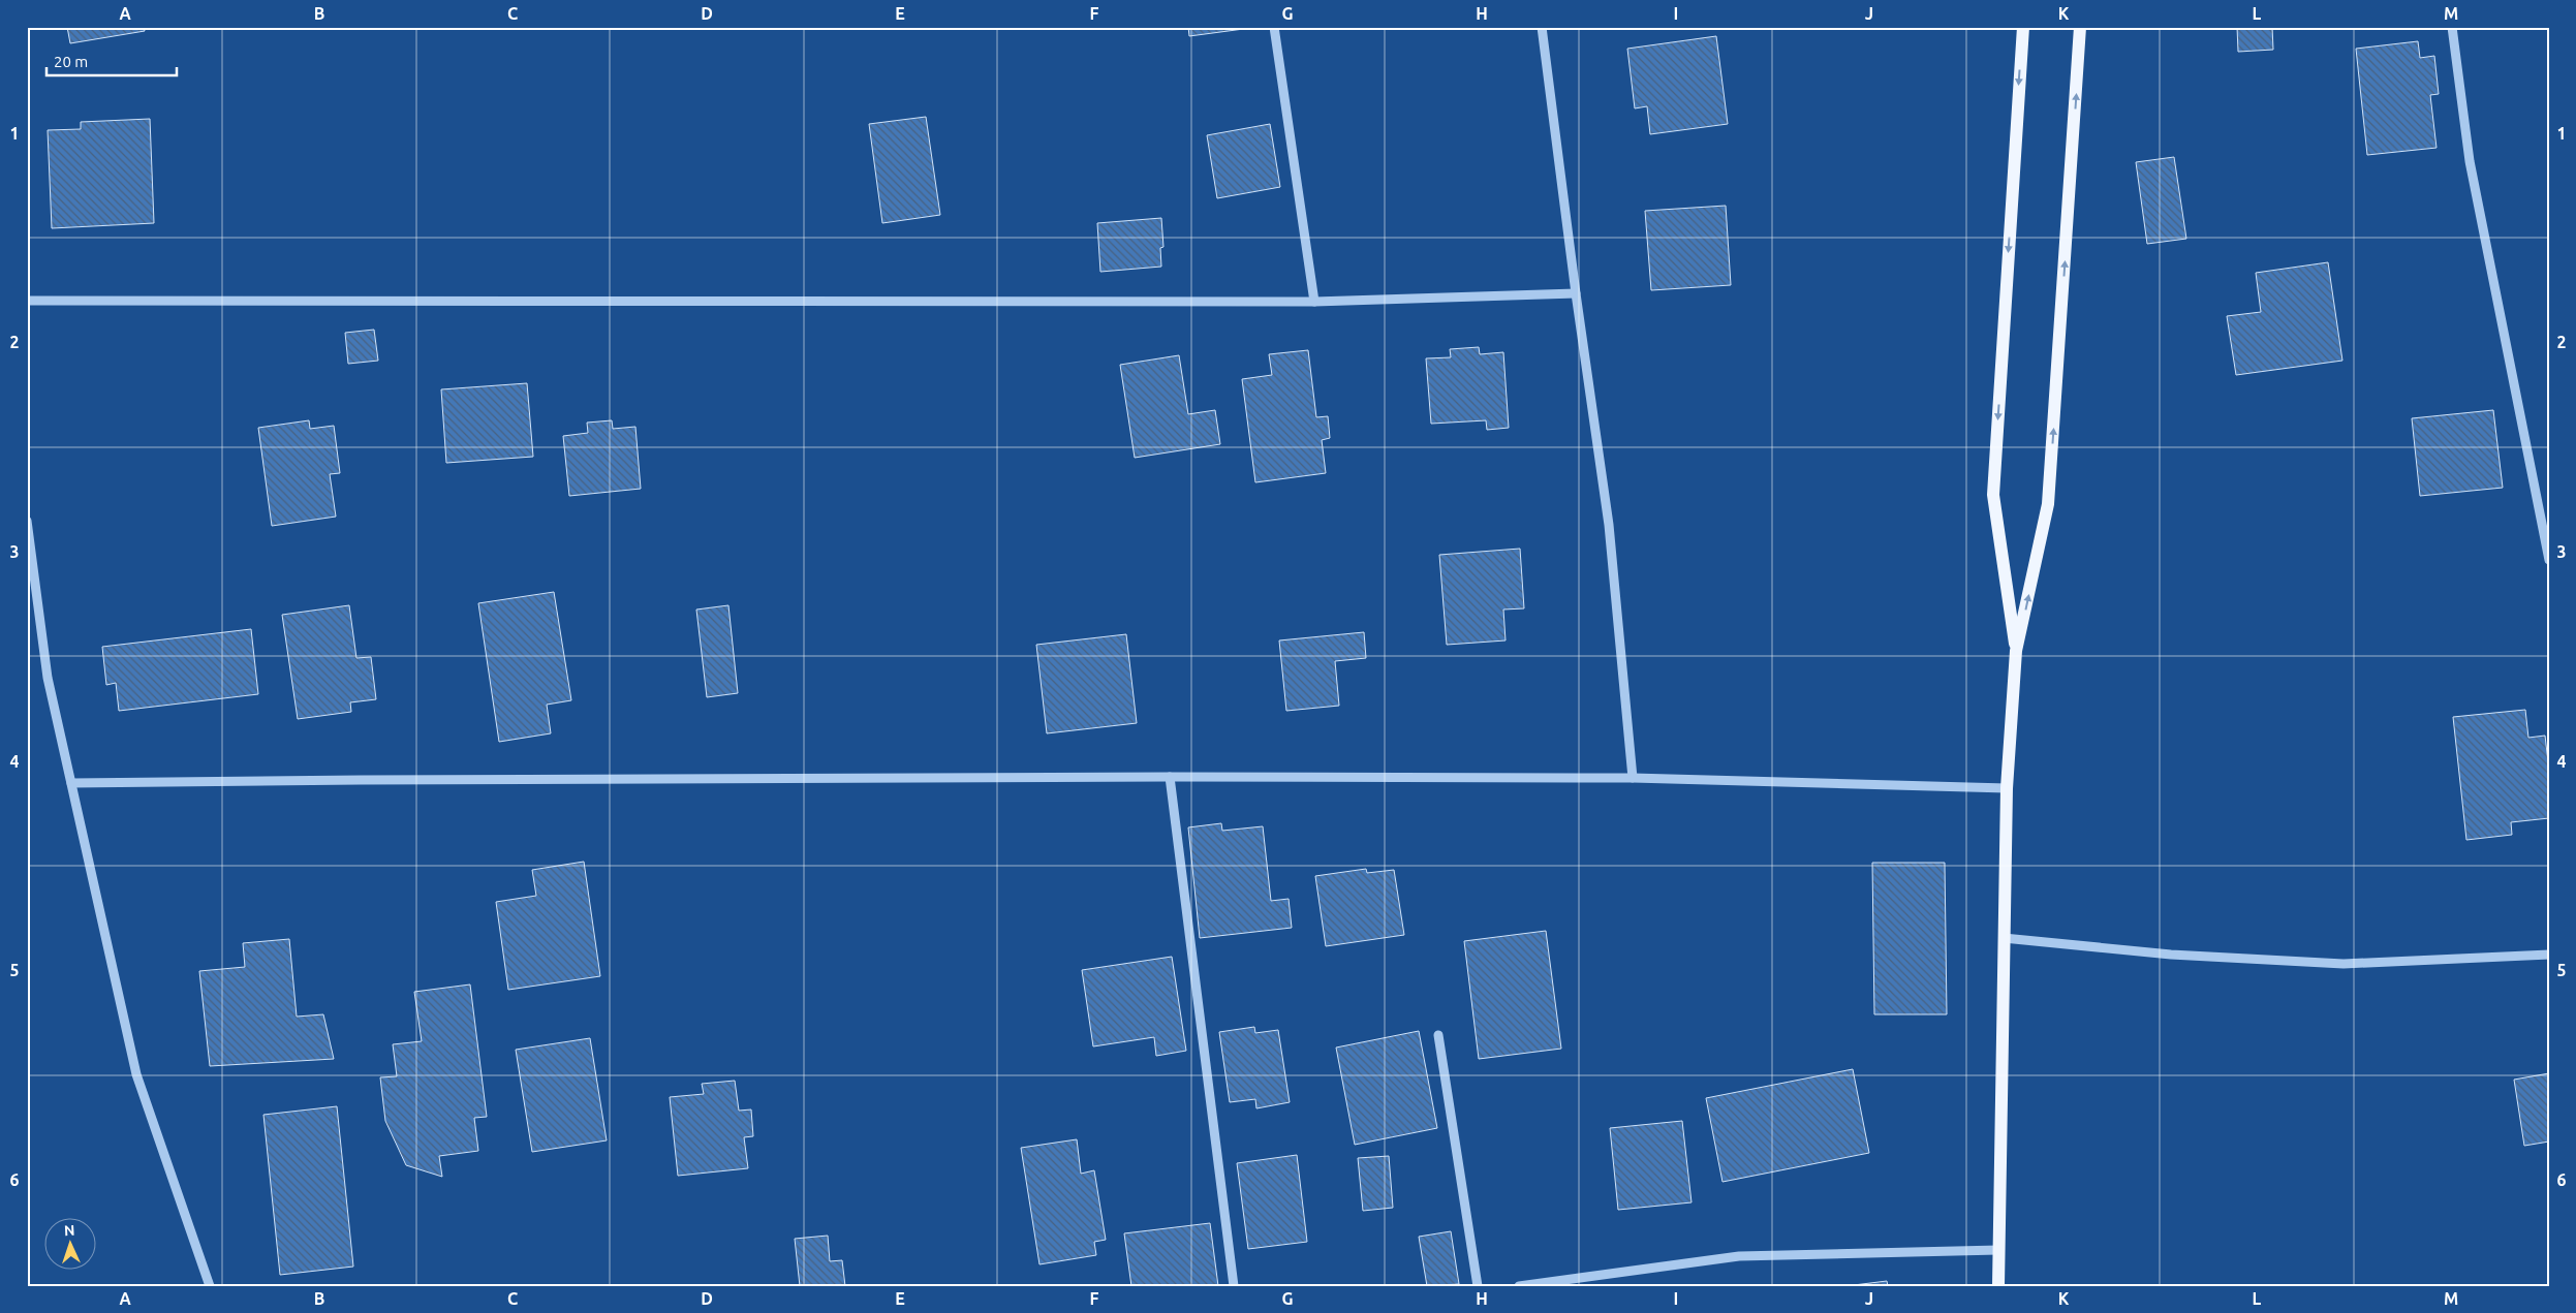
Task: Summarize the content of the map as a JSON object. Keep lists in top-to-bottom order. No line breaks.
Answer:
{"scale_bar":"20 m","north":"top","grid":{"columns":["A","B","C","D","E","F","G","H","I","J","K","L","M"],"rows":["1","2","3","4","5","6"]}}
